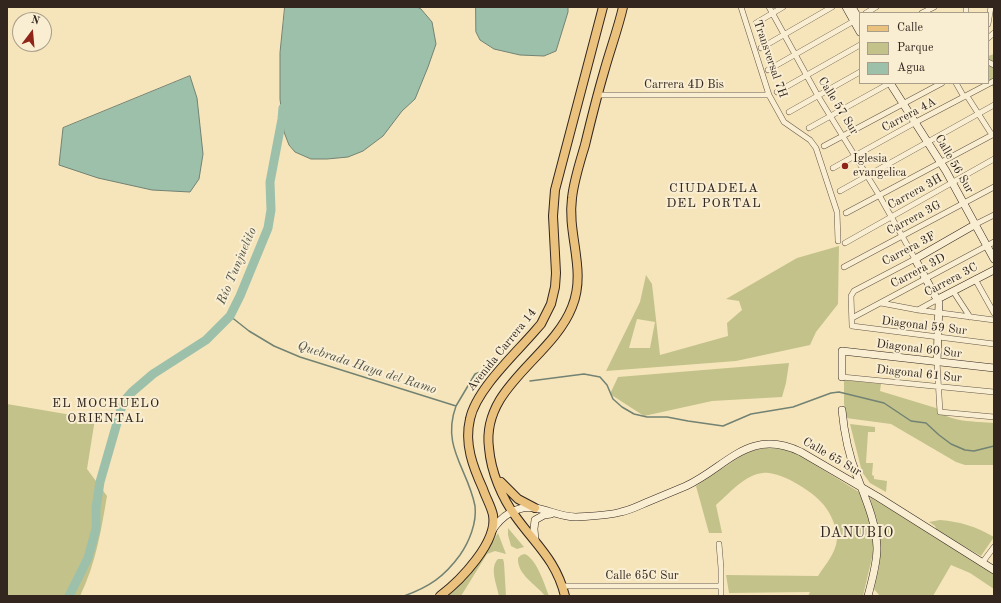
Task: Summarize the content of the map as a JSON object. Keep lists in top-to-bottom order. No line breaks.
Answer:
{"streets":{"main road":["Avenida Carrera 14"],"street":["Transversal 7H","Carrera 4D Bis","Calle 57 Sur","Carrera 4A","Calle 56 Sur","Carrera 3H","Carrera 3G","Carrera 3F","Carrera 3D","Carrera 3C","Diagonal 59 Sur","Diagonal 60 Sur","Diagonal 61 Sur","Calle 65 Sur","Calle 65C Sur"]},"crossings":[["Transversal 7H","Carrera 4D Bis"],["Calle 57 Sur","Carrera 4A"],["Calle 57 Sur","Carrera 3H"],["Calle 57 Sur","Carrera 3G"],["Calle 57 Sur","Carrera 3F"],["Calle 57 Sur","Carrera 3D"],["Calle 57 Sur","Carrera 3C"],["Carrera 4A","Calle 56 Sur"],["Calle 56 Sur","Carrera 3H"],["Calle 56 Sur","Carrera 3G"],["Calle 56 Sur","Carrera 3F"],["Calle 56 Sur","Carrera 3D"],["Carrera 3F","Carrera 3D"],["Carrera 3F","Diagonal 59 Sur"],["Carrera 3D","Diagonal 59 Sur"],["Diagonal 60 Sur","Diagonal 61 Sur"],["Avenida Carrera 14","Calle 65 Sur"]],"districts":["CIUDADELA DEL PORTAL","EL MOCHUELO ORIENTAL","DANUBIO"],"water":["Río Tunjuelito","Quebrada Haya del Ramo"],"places":["Iglesia evangelica"],"legend":["Calle","Parque","Agua"],"north":"top"}
